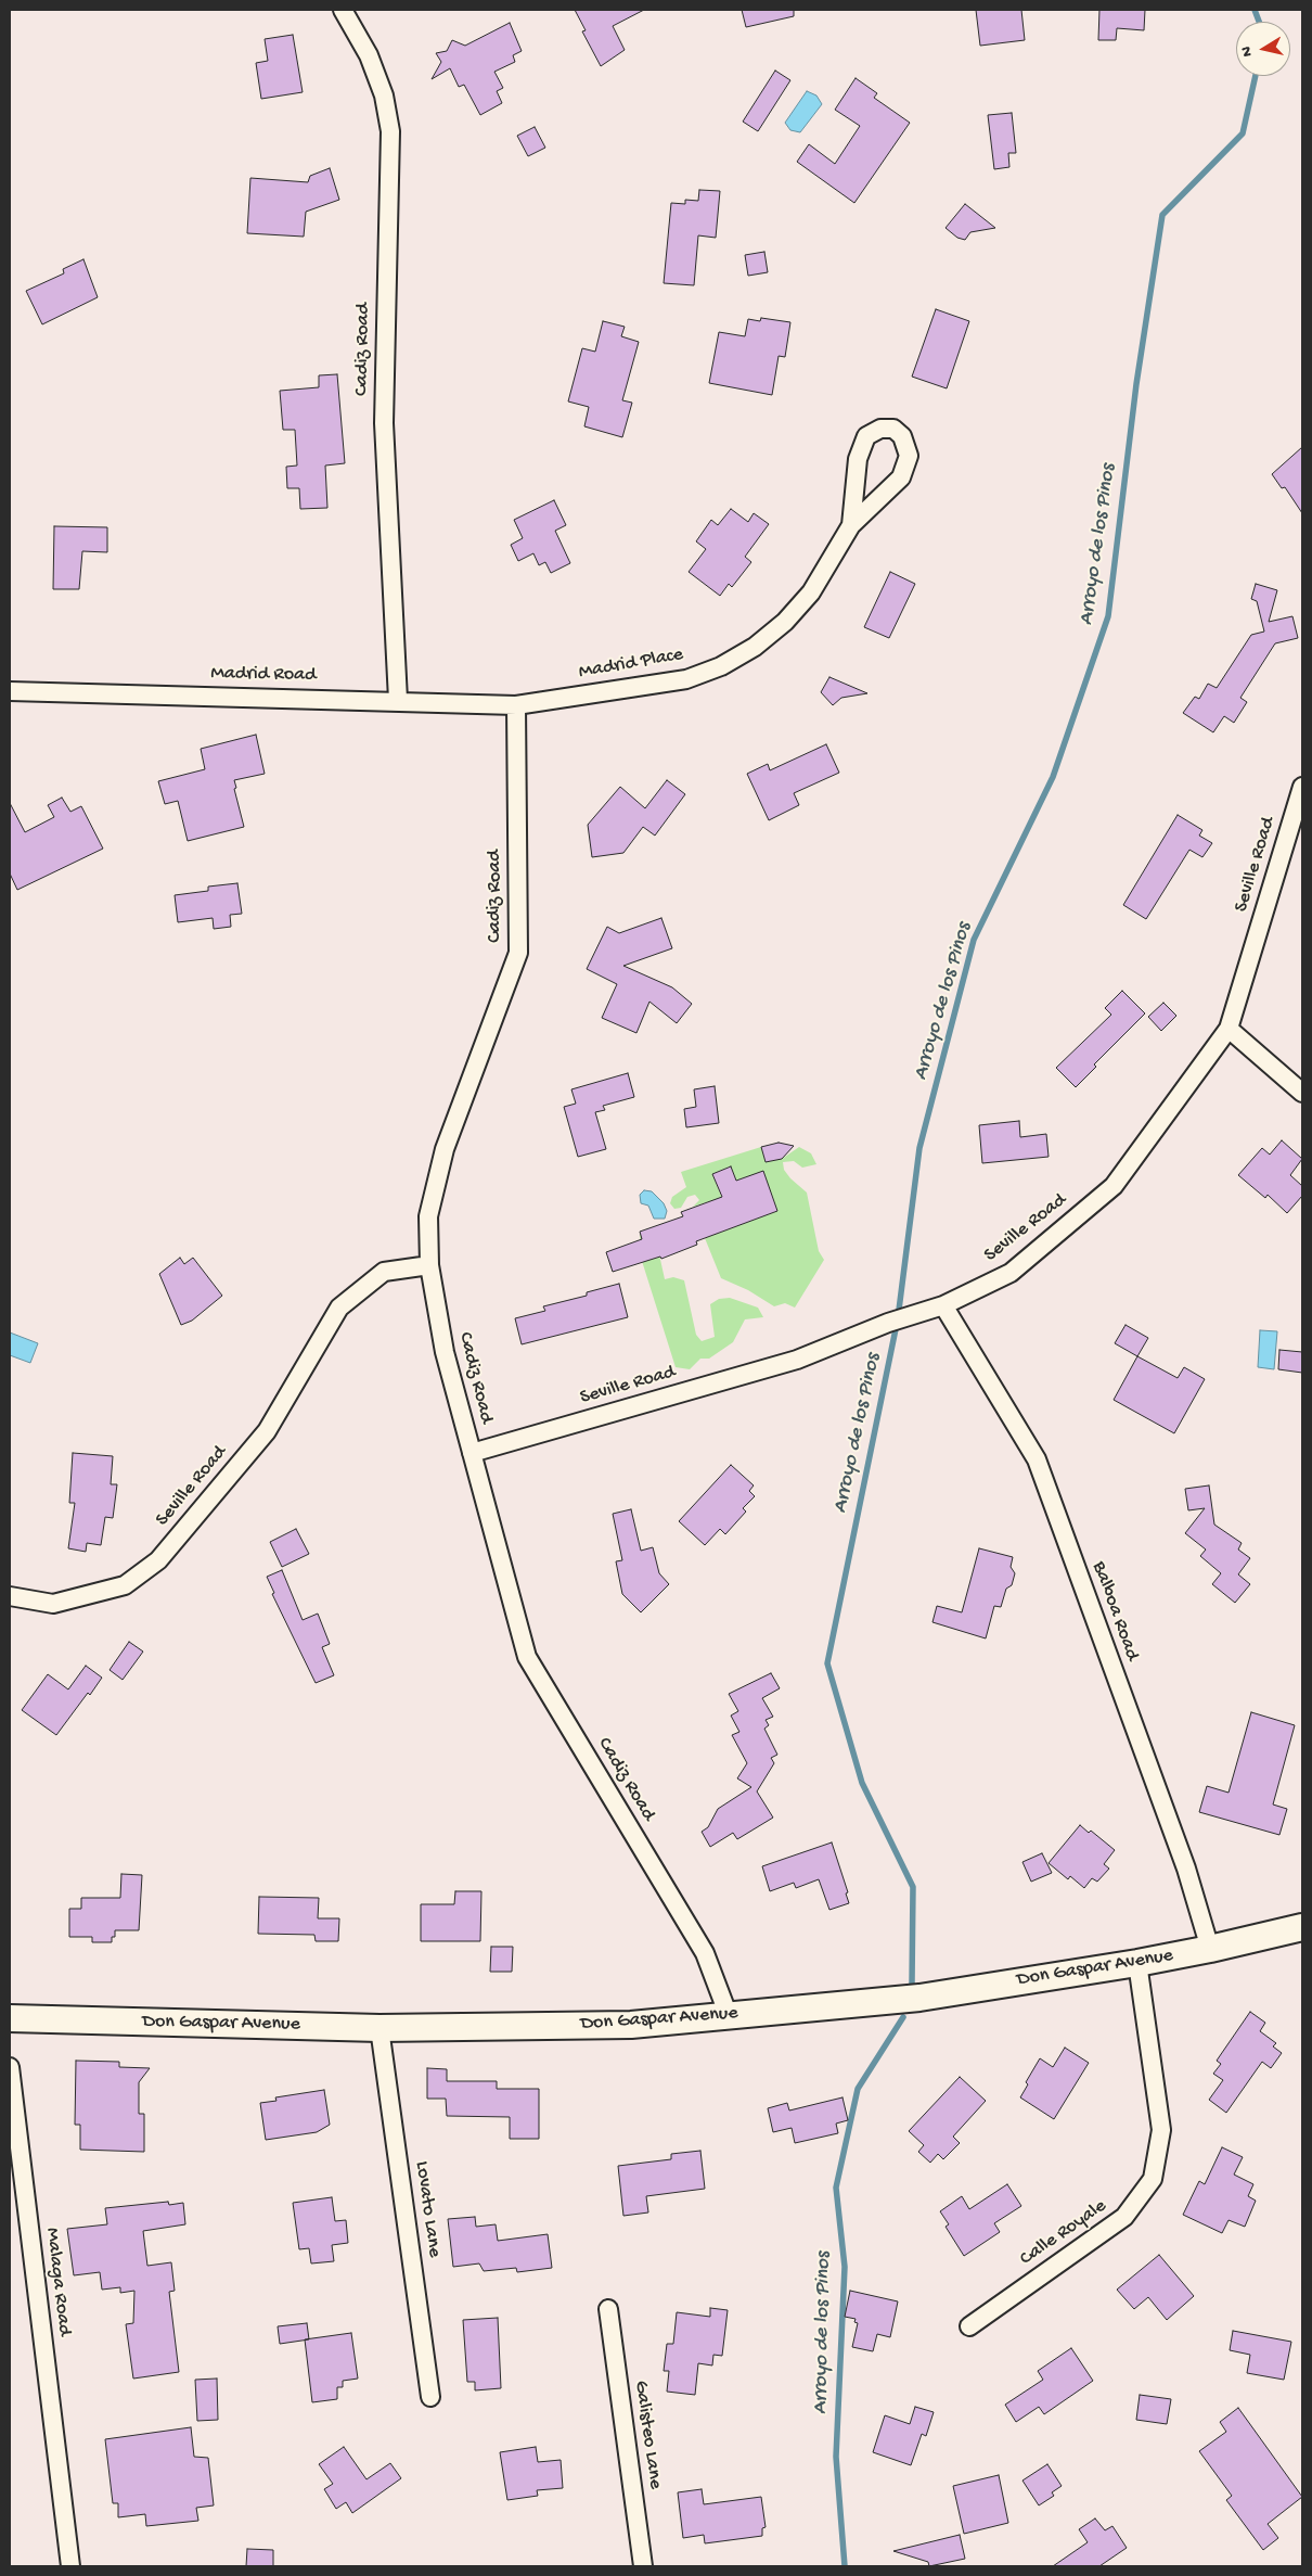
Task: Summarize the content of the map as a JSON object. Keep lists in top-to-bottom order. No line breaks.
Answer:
{"streets":{"street":["Cadiz Road","Madrid Place","Madrid Road","Seville Road","Balboa Road","Don Gaspar Avenue","Lovato Lane","Calle Royale","Malaga Road","Galisteo Lane"]},"crossings":[["Cadiz Road","Madrid Place"],["Cadiz Road","Madrid Road"],["Cadiz Road","Seville Road"],["Cadiz Road","Don Gaspar Avenue"],["Madrid Place","Madrid Road"],["Seville Road","Balboa Road"],["Balboa Road","Don Gaspar Avenue"],["Don Gaspar Avenue","Lovato Lane"],["Don Gaspar Avenue","Calle Royale"]],"water":["Arroyo de los Pinos"],"north":"left"}
